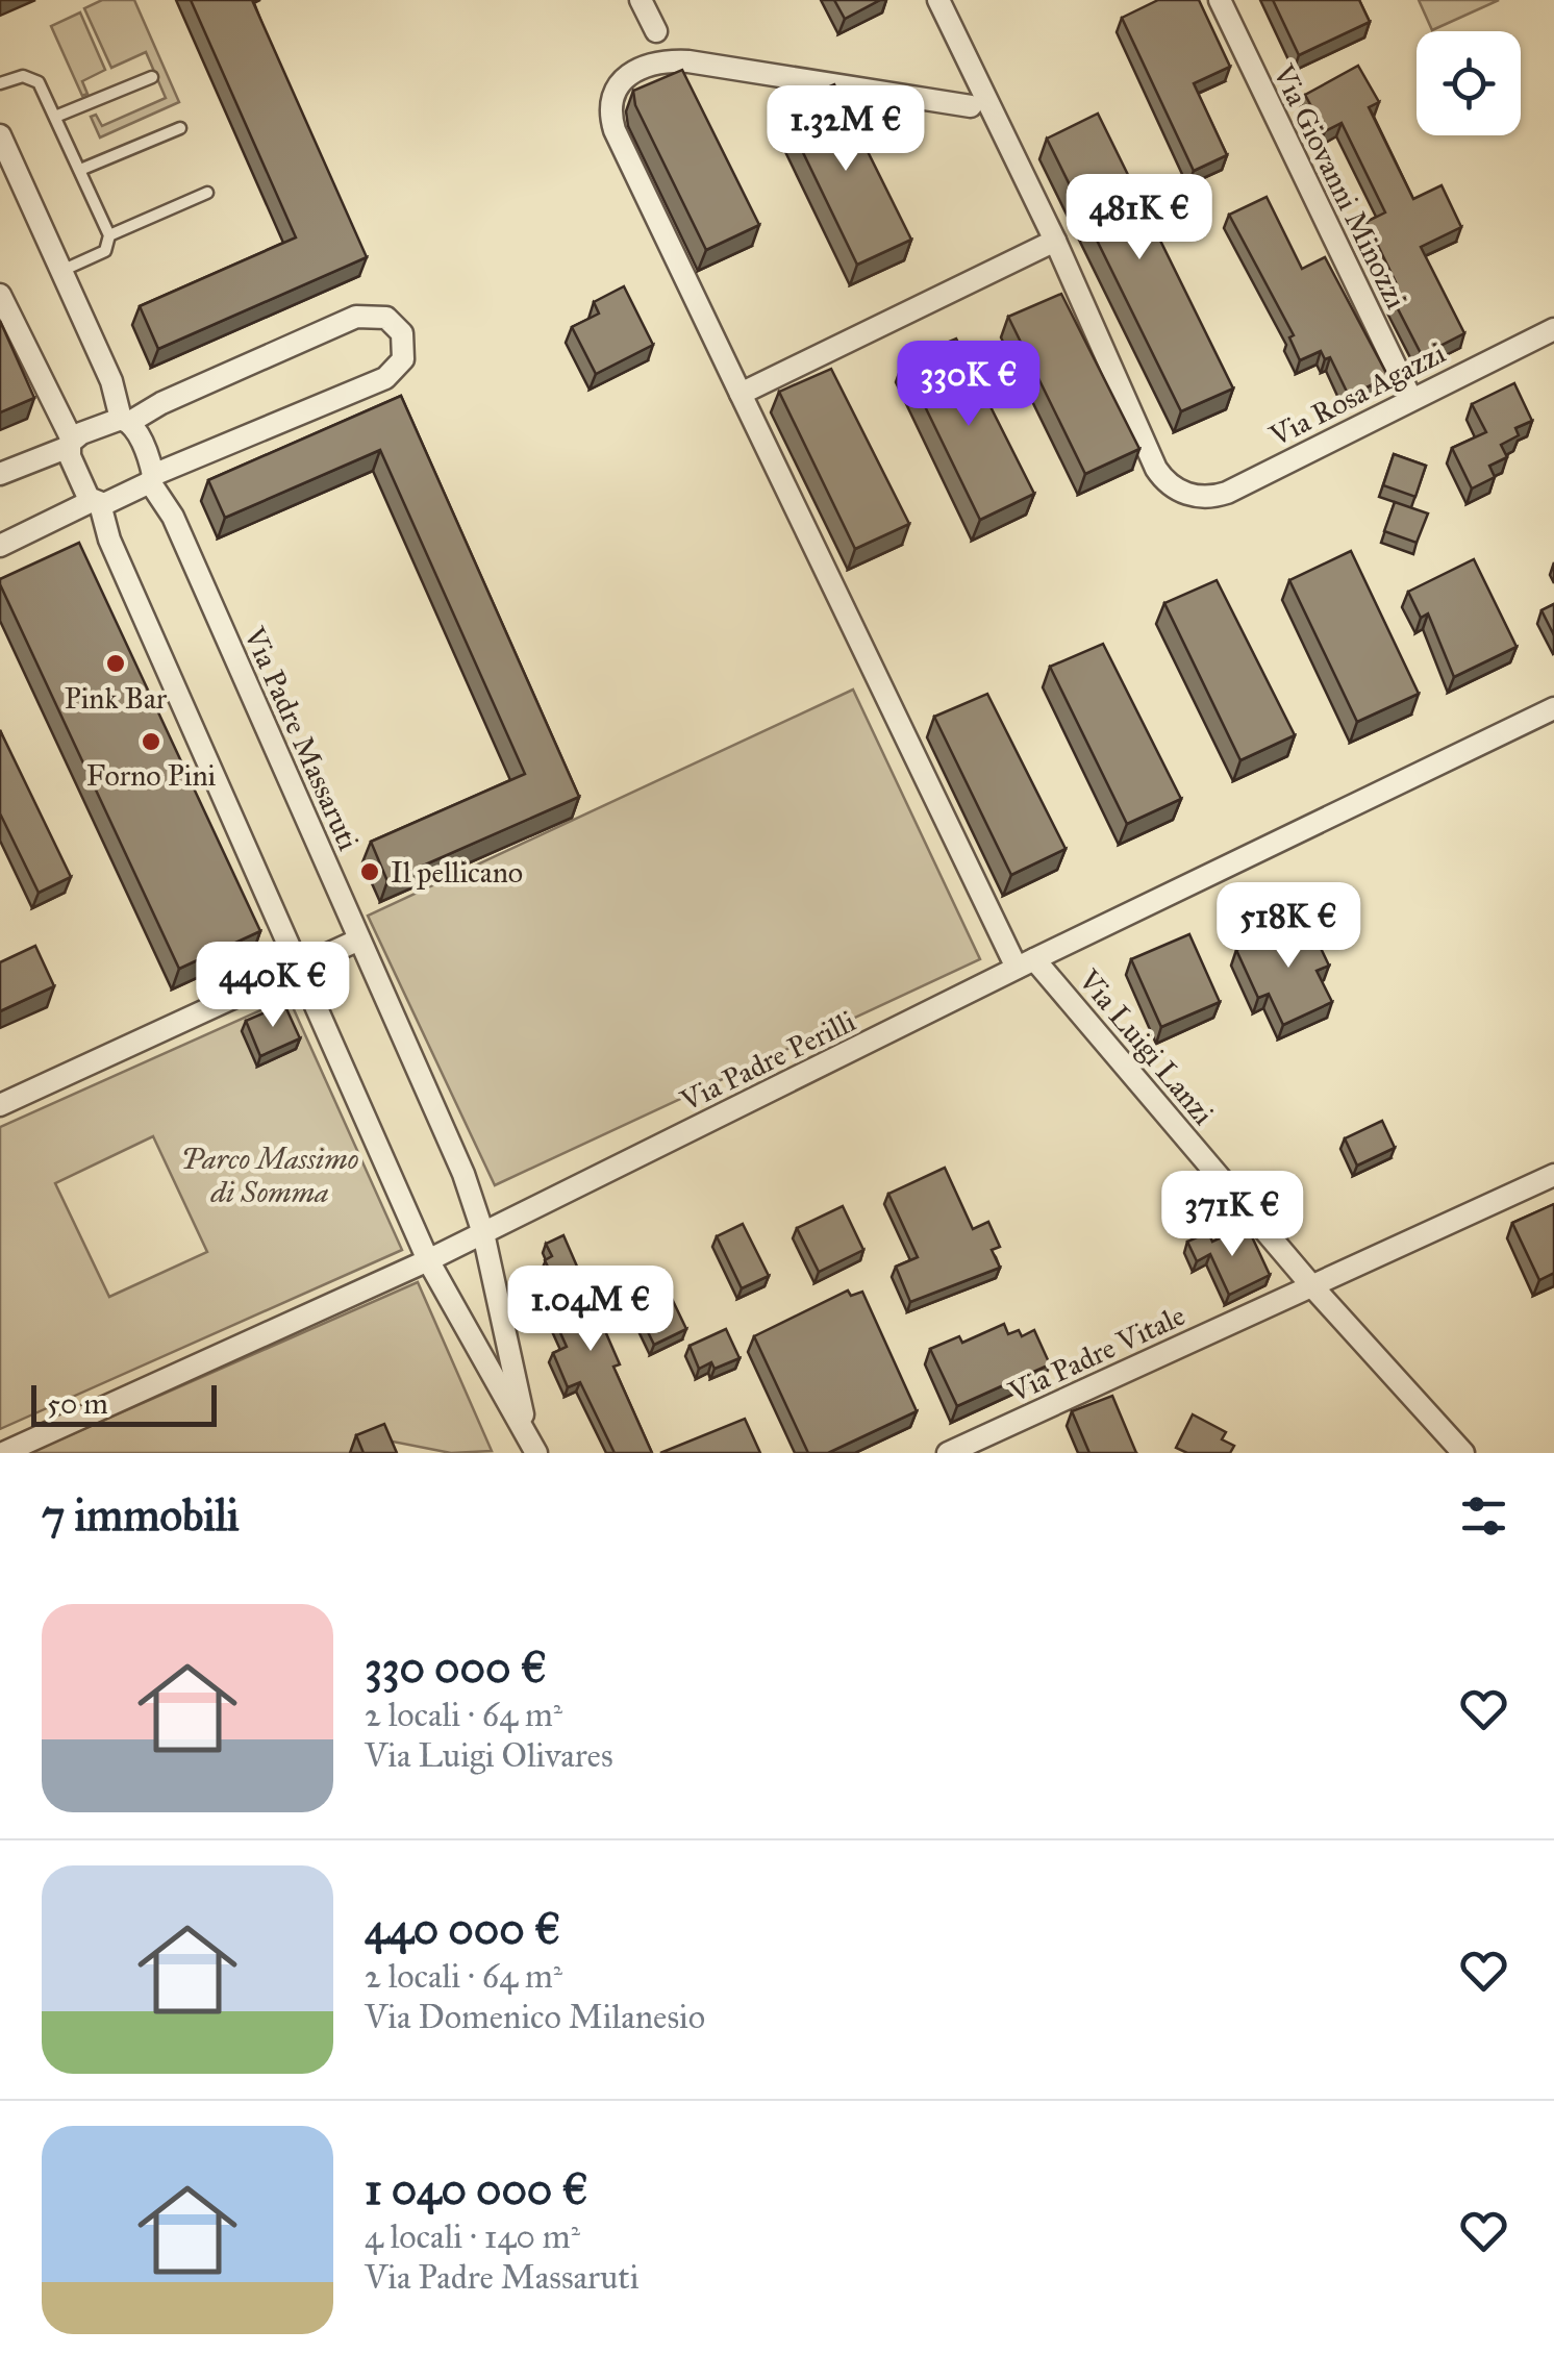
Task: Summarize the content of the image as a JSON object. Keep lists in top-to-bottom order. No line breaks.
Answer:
{"streets":{"street":["Via Giovanni Minozzi","Via Rosa Agazzi","Via Padre Massaruti","Via Luigi Lanzi","Via Padre Perilli","Via Padre Vitale"]},"crossings":[["Via Giovanni Minozzi","Via Rosa Agazzi"],["Via Padre Massaruti","Via Padre Perilli"],["Via Luigi Lanzi","Via Padre Perilli"],["Via Luigi Lanzi","Via Padre Vitale"]],"parks":["Parco Massimo di Somma"],"places":["Pink Bar","Forno Pini","Il pellicano"],"scale_bar":"50 m","page":{"price":["1.32M €","481K €","330K €","518K €","440K €","371K €","1.04M €"],"scale":"50 m","heading":"7 immobili","list":[{"name":"330 000 €","note":"2 locali · 64 m² · Via Luigi Olivares"},{"name":"440 000 €","note":"2 locali · 64 m² · Via Domenico Milanesio"},{"name":"1 040 000 €","note":"4 locali · 140 m² · Via Padre Massaruti"}]}}
